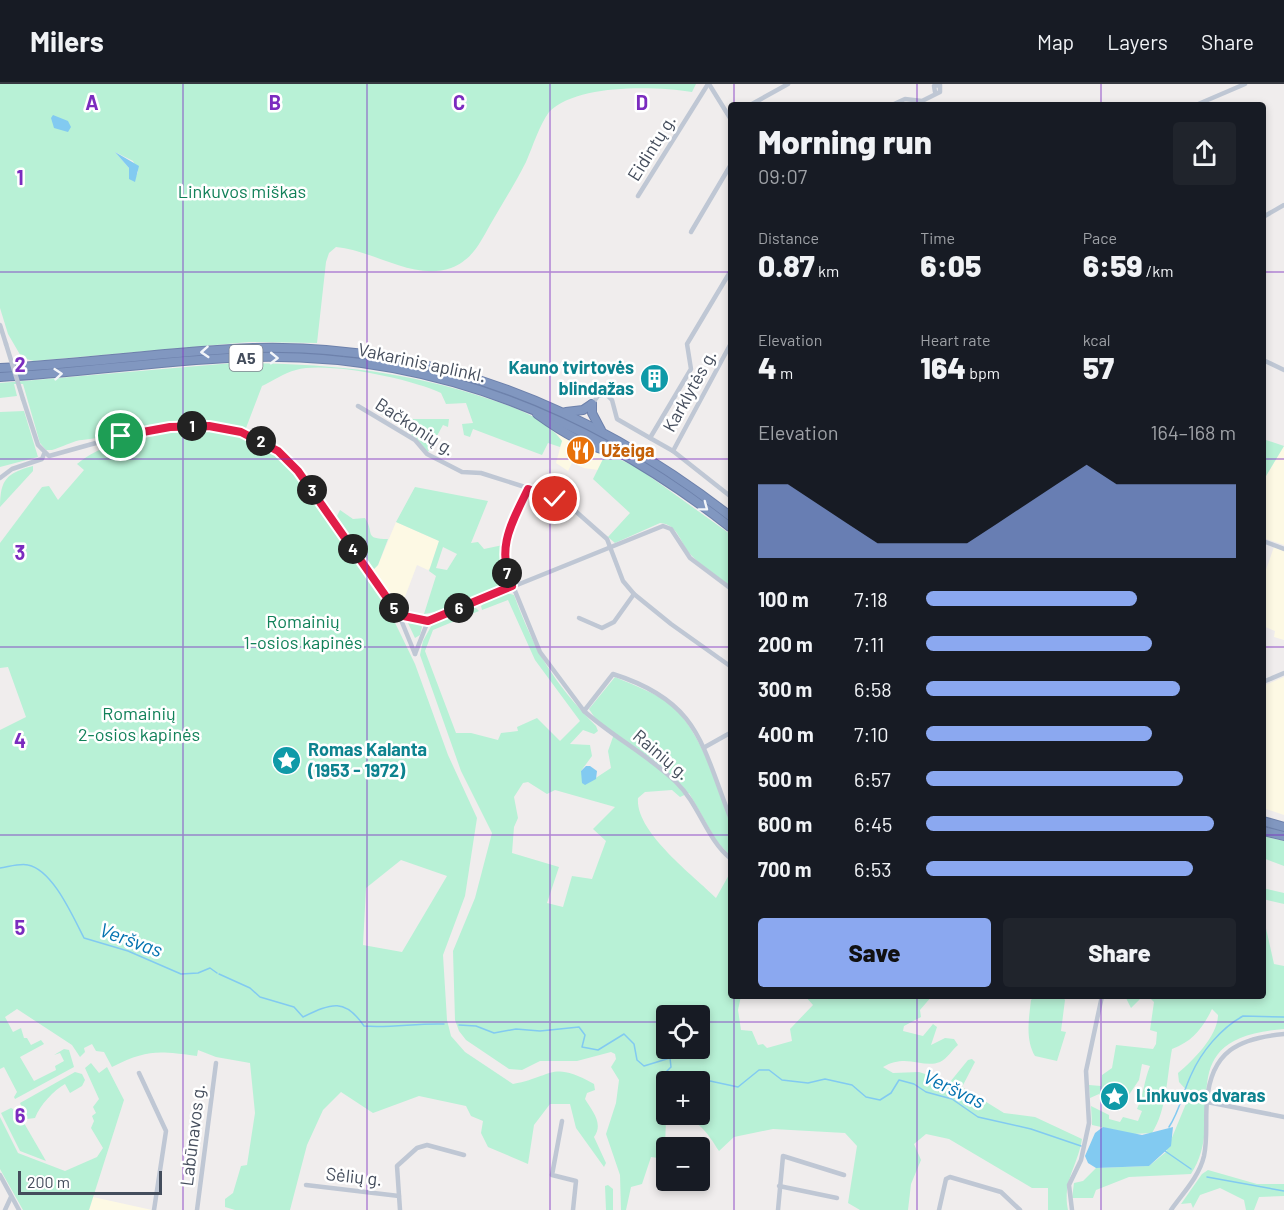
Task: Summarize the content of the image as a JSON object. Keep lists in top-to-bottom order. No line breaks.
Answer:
{"streets":{"highway":["A5","Vakarinis aplinkl."],"street":["Eidintų g.","Karklytės g.","Bačkonių g.","Rainių g.","Labūnavos g.","Sėlių g."]},"crossings":[["Bačkonių g.","Rainių g."]],"water":["Veršvas"],"parks":["Linkuvos miškas","Romainių 1-osios kapinės","Romainių 2-osios kapinės"],"places":{"building":["Kauno tvirtovės blindažas"],"restaurant":["Užeiga"],"place":["Romas Kalanta (1953 - 1972)","Linkuvos dvaras"]},"scale_bar":"200 m","page":{"header":"Milers","nav":["Map","Layers","Share"],"heading":["Morning run","09:07"],"stats":[["Distance","0.87 km"],["Time","6:05"],["Pace","6:59 /km"],["Elevation","4 m"],["Heart rate","164 bpm"],["kcal","57"]],"chart":["Elevation","164–168 m"],"pins":["1","2","3","4","7","5","6"],"list":[{"name":"100 m","note":"7:18"},{"name":"200 m","note":"7:11"},{"name":"300 m","note":"6:58"},{"name":"400 m","note":"7:10"},{"name":"500 m","note":"6:57"},{"name":"600 m","note":"6:45"},{"name":"700 m","note":"6:53"}],"buttons":["Save","Share"],"map_buttons":["+","−"],"scale":"200 m"},"grid":{"columns":["A","B","C","D"],"rows":["1","2","3","4","5","6"]}}
